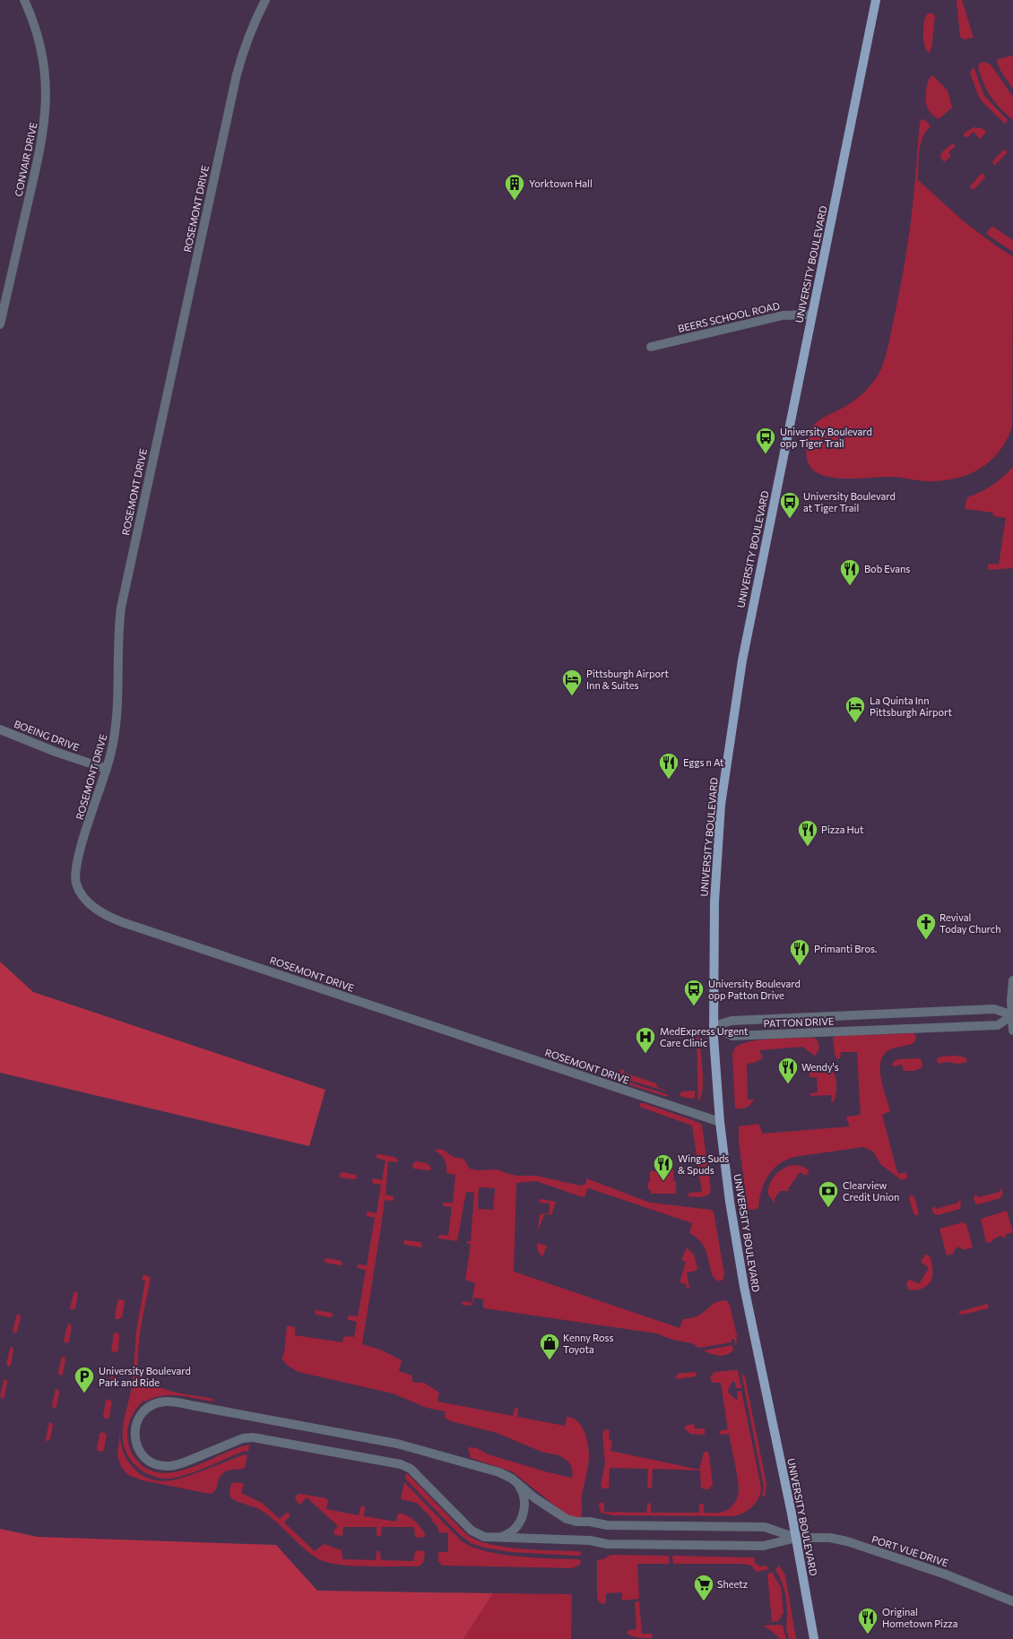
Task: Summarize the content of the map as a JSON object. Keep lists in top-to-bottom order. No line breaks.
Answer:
{"streets":{"main road":["UNIVERSITY BOULEVARD"],"street":["CONVAIR DRIVE","ROSEMONT DRIVE","BEERS SCHOOL ROAD","BOEING DRIVE","PATTON DRIVE","PORT VUE DRIVE"]},"crossings":[["ROSEMONT DRIVE","UNIVERSITY BOULEVARD"],["ROSEMONT DRIVE","BOEING DRIVE"],["UNIVERSITY BOULEVARD","BEERS SCHOOL ROAD"],["UNIVERSITY BOULEVARD","PATTON DRIVE"],["UNIVERSITY BOULEVARD","PORT VUE DRIVE"]],"places":{"building":["Yorktown Hall"],"bus stop":["University Boulevard opp Tiger Trail","University Boulevard at Tiger Trail","University Boulevard opp Patton Drive"],"restaurant":["Bob Evans","Eggs n At","Pizza Hut","Primanti Bros.","Wendy's","Wings Suds & Spuds","Original Hometown Pizza"],"hotel":["Pittsburgh Airport Inn & Suites","La Quinta Inn Pittsburgh Airport"],"church":["Revival Today Church"],"hospital":["MedExpress Urgent Care Clinic"],"bank":["Clearview Credit Union"],"shop":["Kenny Ross Toyota"],"parking":["University Boulevard Park and Ride"],"supermarket":["Sheetz"]}}
